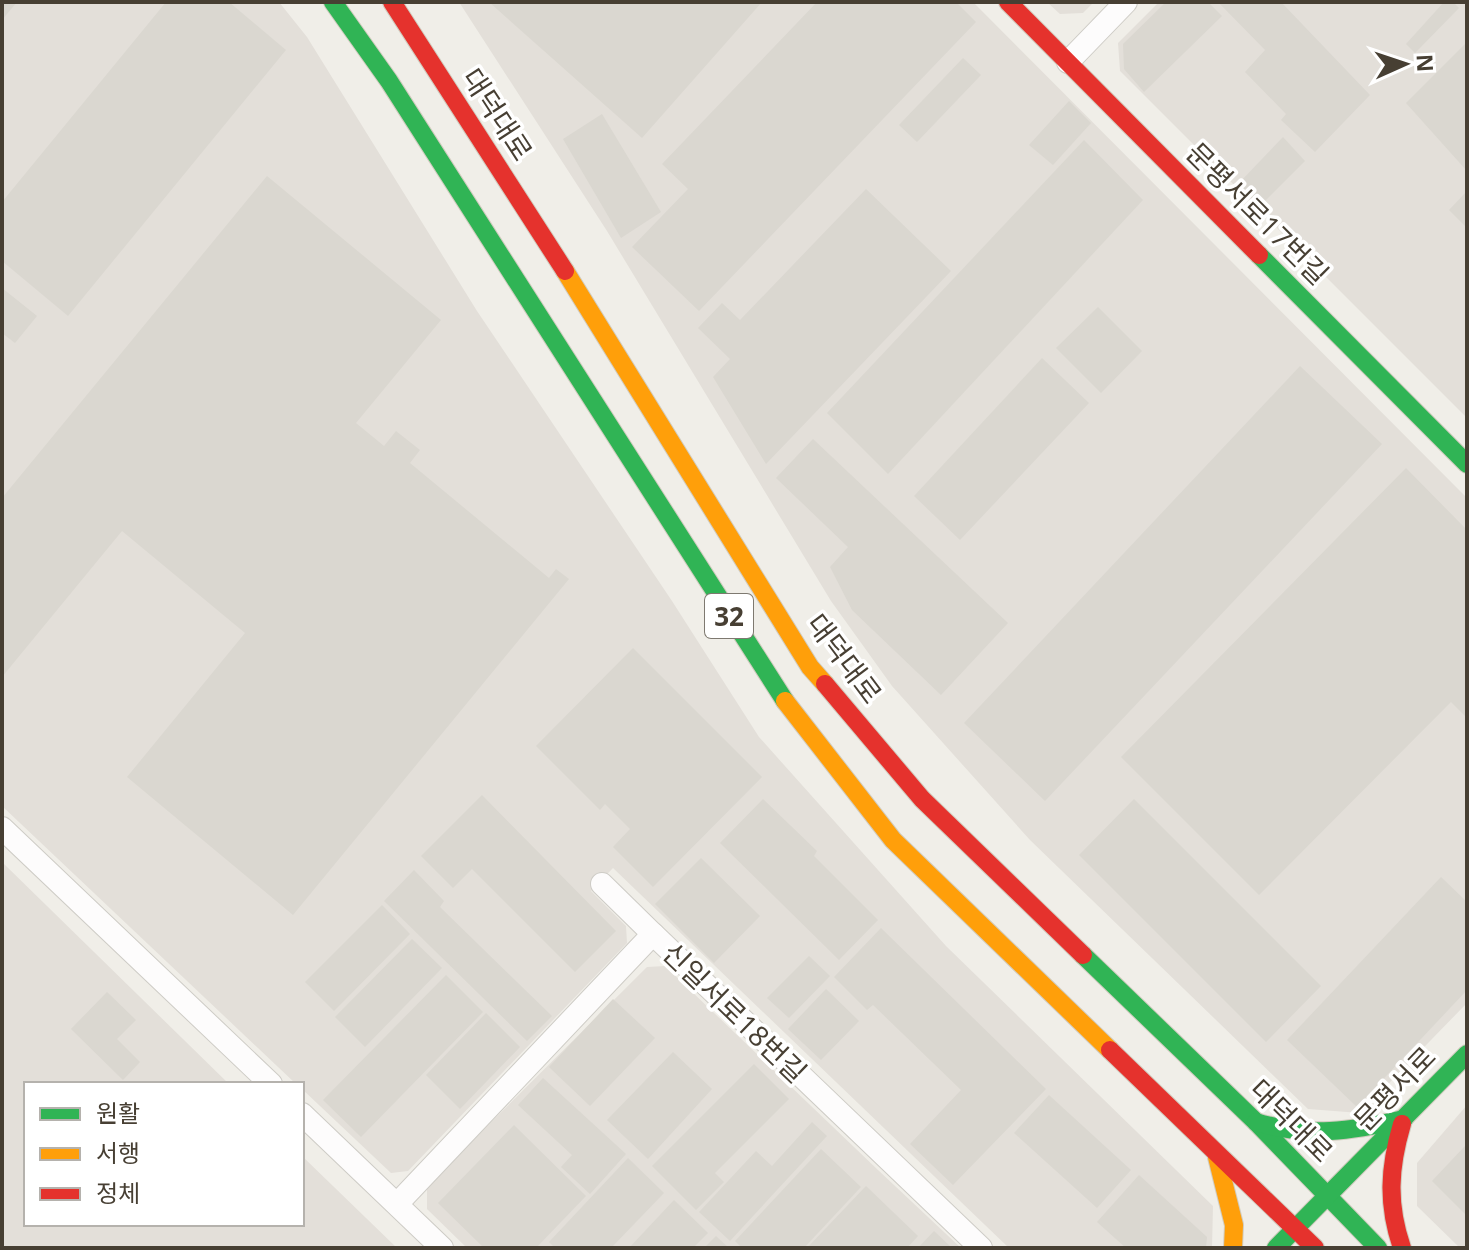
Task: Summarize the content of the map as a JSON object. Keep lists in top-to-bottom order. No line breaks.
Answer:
{"streets":{"main road":["대덕대로","문평서로17번길","32","문평서로"],"street":["신일서로18번길"]},"crossings":[["대덕대로","문평서로"],["32","문평서로"]],"legend":["원활","서행","정체"],"north":"right"}
